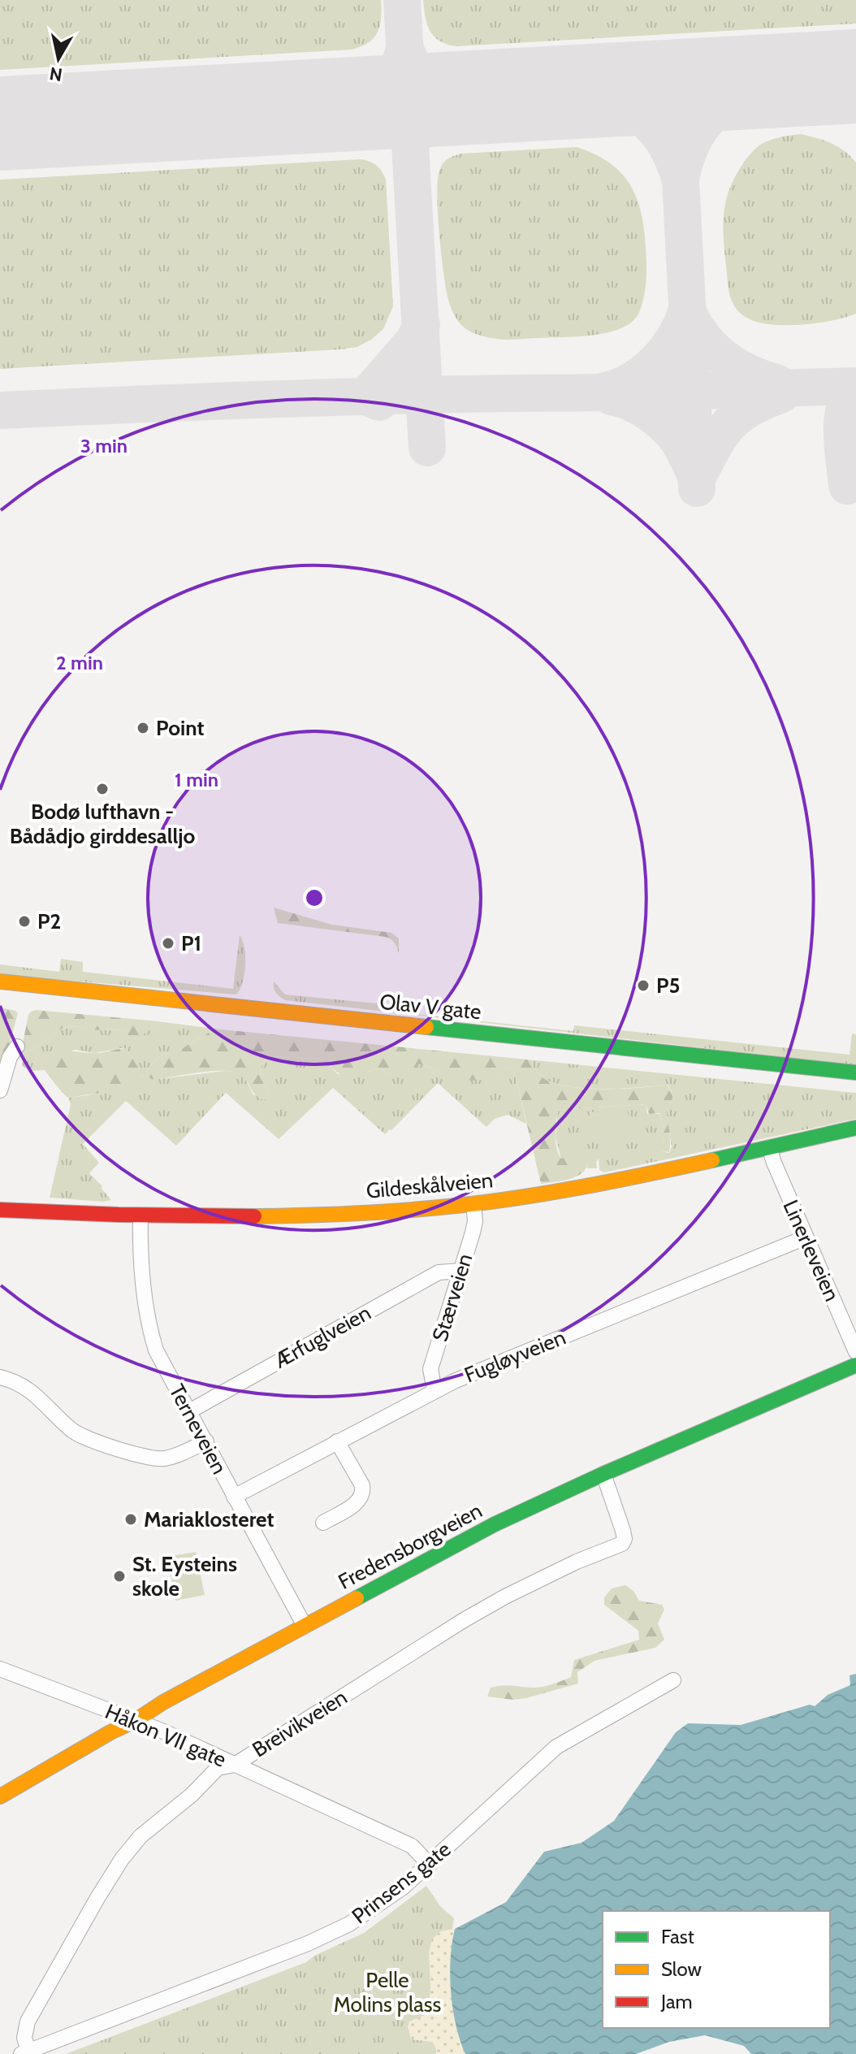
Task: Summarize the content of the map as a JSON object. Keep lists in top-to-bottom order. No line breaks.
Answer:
{"streets":{"main road":["Olav V gate","Gildeskålveien","Fredensborgveien"],"street":["Linerleveien","Stærveien","Ærfuglveien","Fugløyveien","Terneveien","Breivikveien","Håkon VII gate","Prinsens gate"]},"crossings":[["Gildeskålveien","Linerleveien"],["Gildeskålveien","Stærveien"],["Gildeskålveien","Terneveien"],["Linerleveien","Fugløyveien"],["Stærveien","Ærfuglveien"],["Stærveien","Fugløyveien"],["Ærfuglveien","Terneveien"],["Fugløyveien","Terneveien"],["Terneveien","Fredensborgveien"],["Fredensborgveien","Breivikveien"],["Fredensborgveien","Håkon VII gate"],["Breivikveien","Håkon VII gate"],["Breivikveien","Prinsens gate"],["Håkon VII gate","Prinsens gate"]],"parks":["Pelle Molins plass"],"places":["Point","Bodø lufthavn - Bådådjo girddesalljo","P2","P1","P5","Mariaklosteret","St. Eysteins skole"],"legend":["Fast","Slow","Jam"],"north":"bottom","rings":["3 min","2 min","1 min"]}
